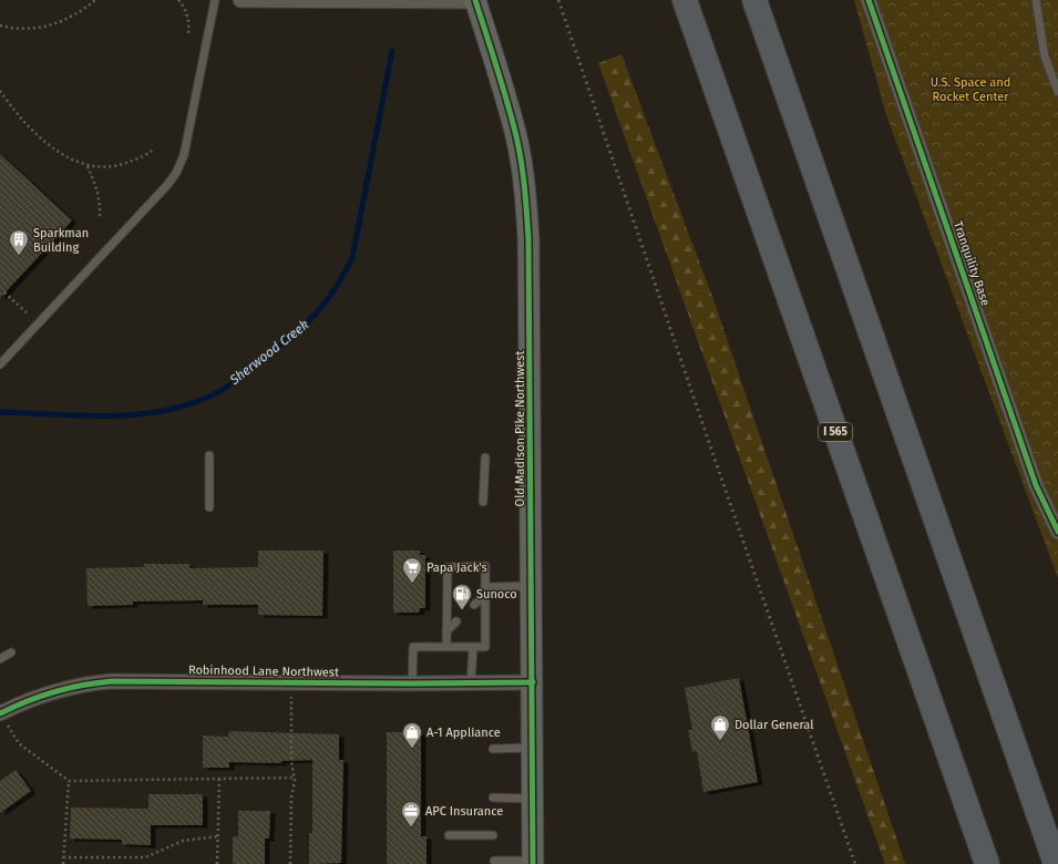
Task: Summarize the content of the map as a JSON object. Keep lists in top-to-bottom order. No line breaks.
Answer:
{"streets":{"highway":["I 565"],"main road":["Old Madison Pike Northwest"],"street":["Tranquility Base","Robinhood Lane Northwest"]},"crossings":[["Old Madison Pike Northwest","Robinhood Lane Northwest"]],"water":["Sherwood Creek"],"parks":["U.S. Space and Rocket Center"],"places":{"building":["Sparkman Building"],"supermarket":["Papa Jack's"],"fuel station":["Sunoco"],"shop":["Dollar General","A-1 Appliance"],"office":["APC Insurance"]}}
